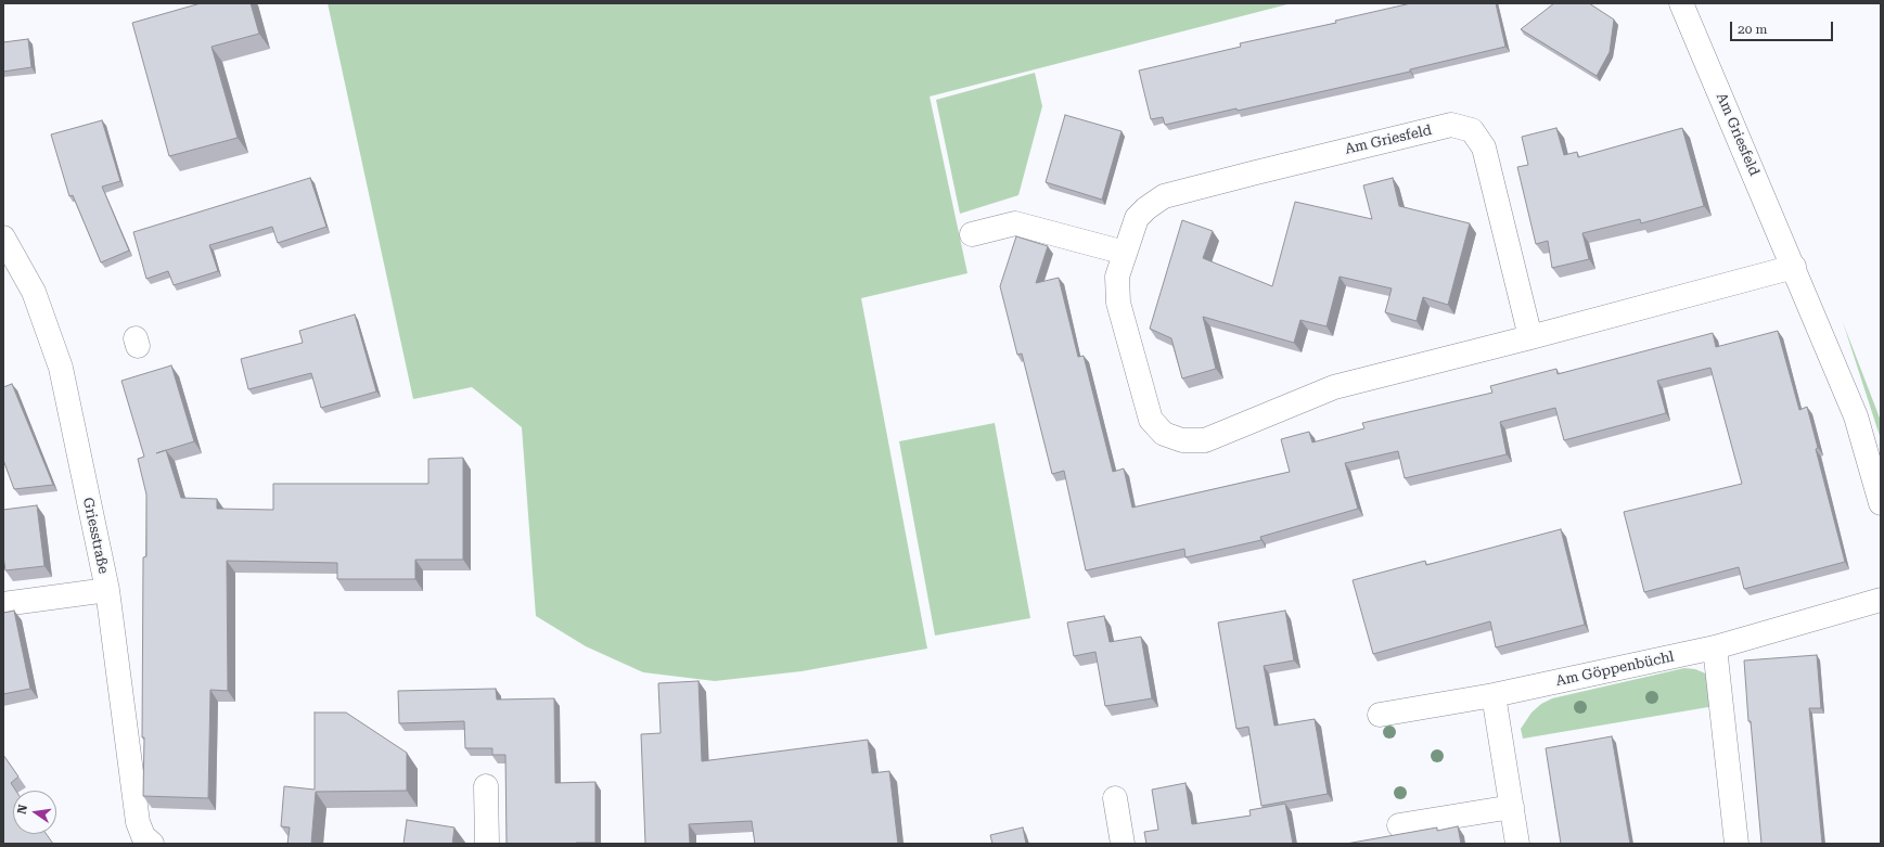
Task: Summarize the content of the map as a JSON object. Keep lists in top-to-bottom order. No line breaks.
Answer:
{"streets":{"street":["Am Griesfeld","Griesstraße","Am Göppenbüchl"]},"scale_bar":"20 m","north":"left"}
